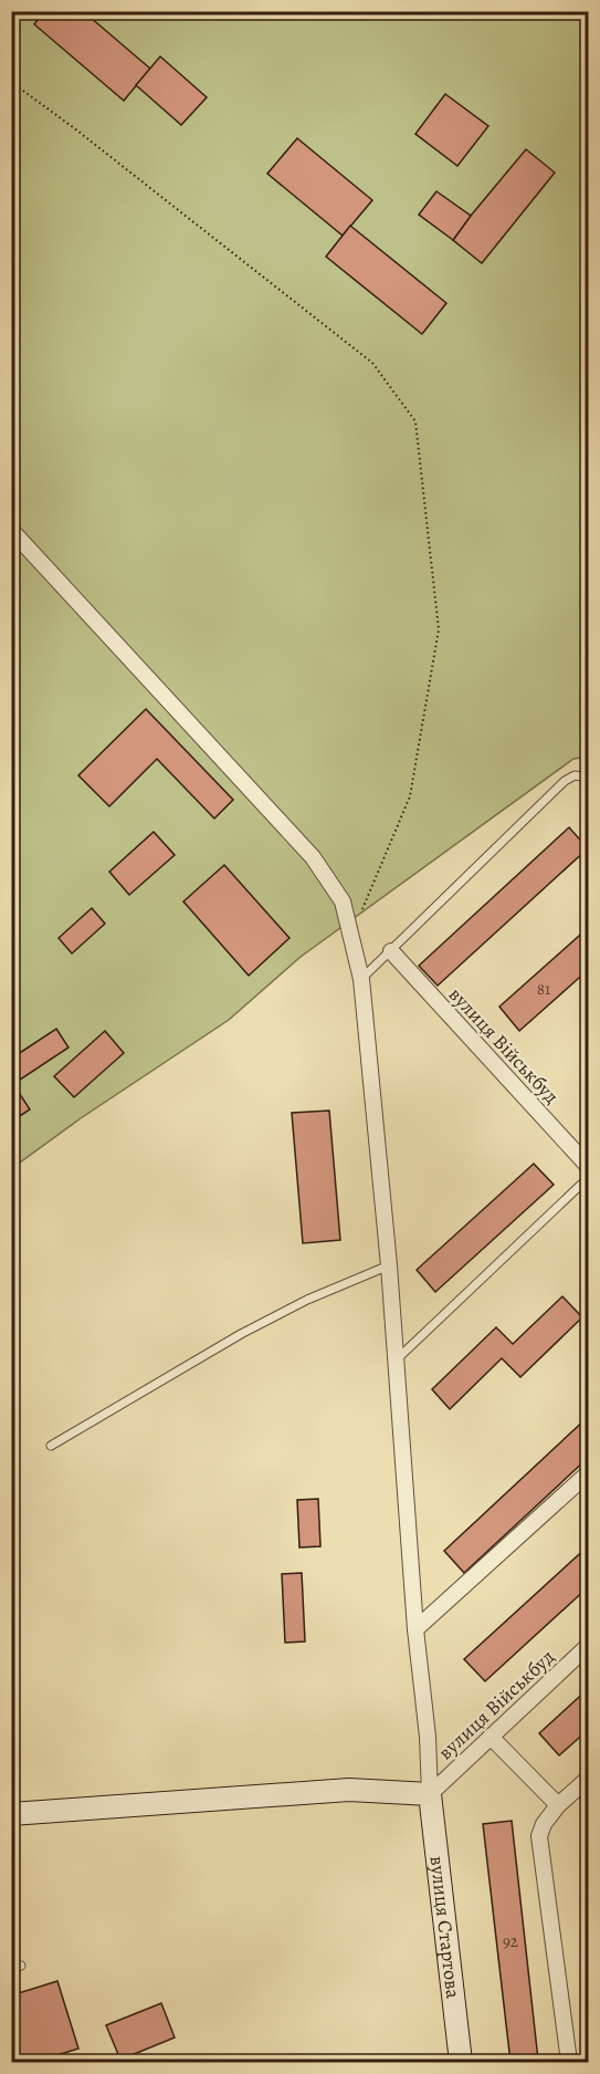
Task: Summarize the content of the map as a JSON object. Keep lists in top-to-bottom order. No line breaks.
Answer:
{"streets":{"main road":["вулиця Стартова"],"street":["вулиця Військбуд"]},"crossings":[["вулиця Військбуд","вулиця Стартова"]],"house_numbers":["81","92"]}
